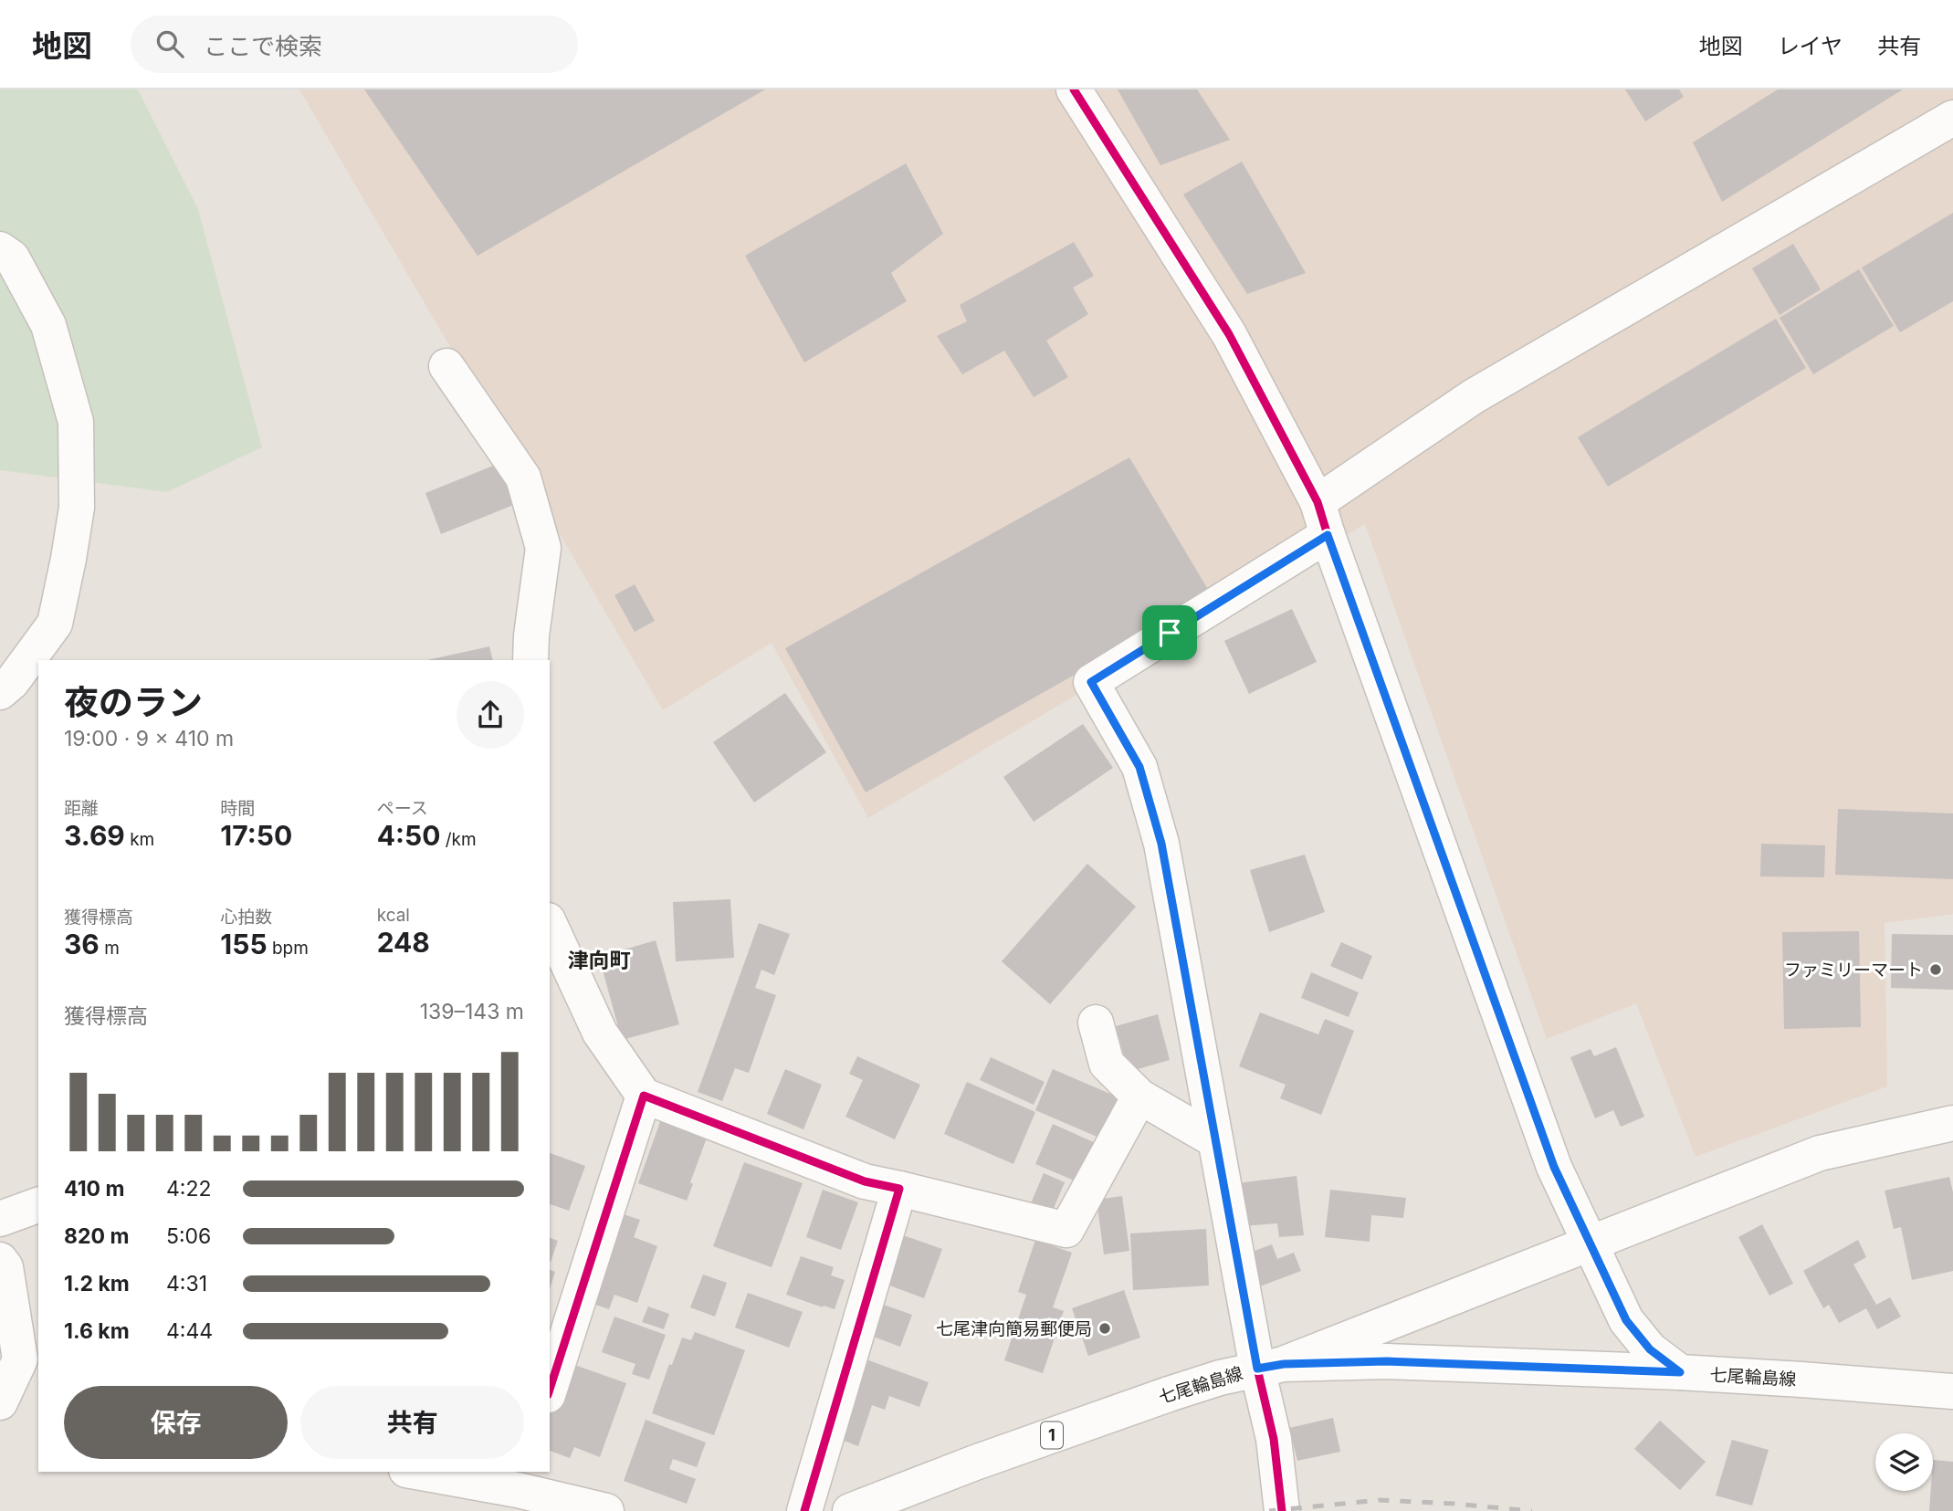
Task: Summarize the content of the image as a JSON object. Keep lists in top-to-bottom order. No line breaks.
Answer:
{"streets":{"street":["七尾輪島線","1"]},"districts":["津向町"],"places":["ファミリーマート","七尾津向簡易郵便局"],"page":{"header":"地図","search":"ここで検索","nav":["地図","レイヤ","共有"],"heading":["夜のラン","19:00 · 9 × 410 m"],"stats":[["距離","3.69 km"],["時間","17:50"],["ペース","4:50 /km"],["獲得標高","36 m"],["心拍数","155 bpm"],["kcal","248"]],"chart":["獲得標高","139–143 m"],"list":[{"name":"410 m","note":"4:22"},{"name":"820 m","note":"5:06"},{"name":"1.2 km","note":"4:31"},{"name":"1.6 km","note":"4:44"}],"buttons":["保存","共有"]}}
